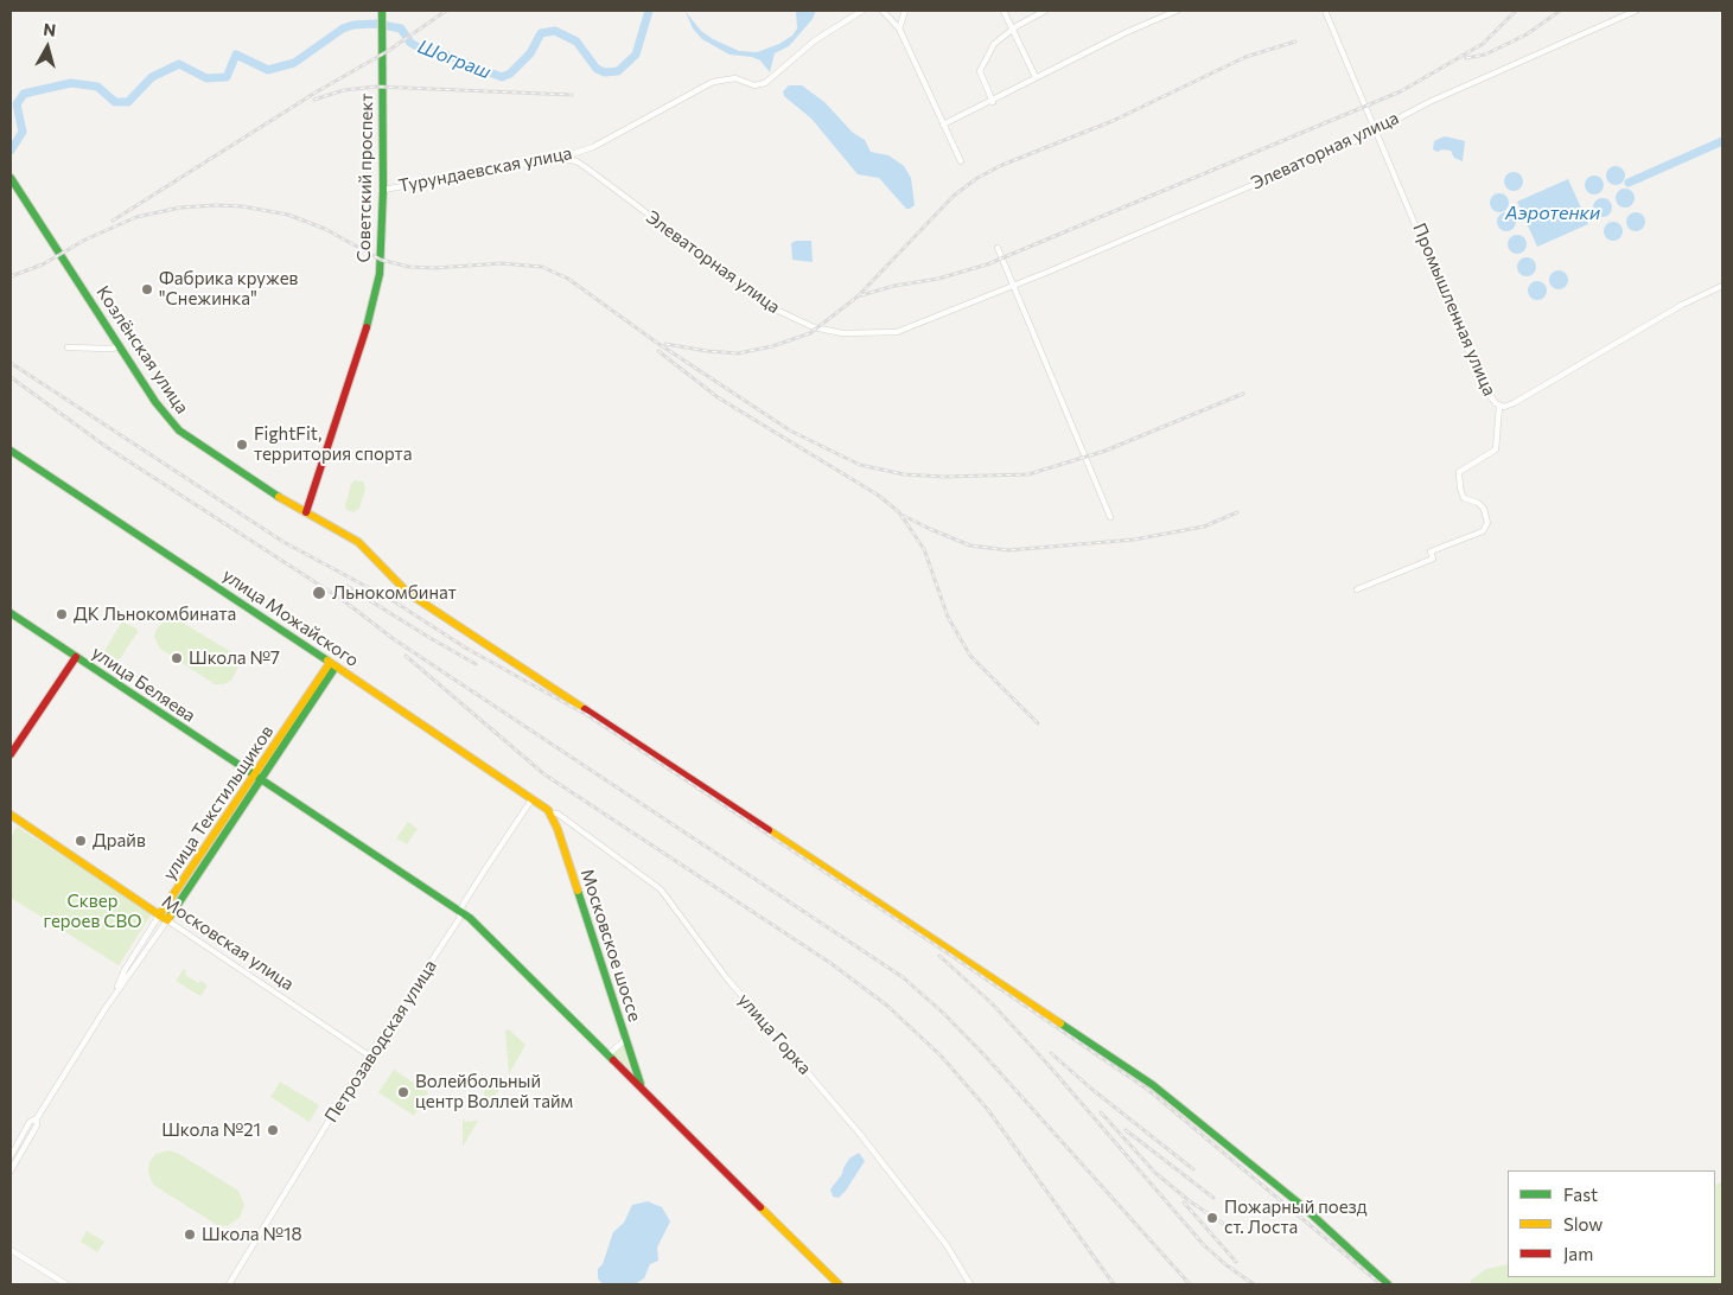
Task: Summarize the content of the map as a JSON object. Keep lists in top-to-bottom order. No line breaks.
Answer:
{"streets":{"street":["Элеваторная улица","Турундаевская улица","Советский проспект","Промышленная улица","Козлёнская улица","улица Можайского","улица Беляева","улица Текстильщиков","Московская улица","Московское шоссе","улица Горка","Петрозаводская улица"]},"crossings":[["Элеваторная улица","Турундаевская улица"],["Элеваторная улица","Промышленная улица"],["Турундаевская улица","Советский проспект"],["Советский проспект","Козлёнская улица"],["улица Можайского","улица Текстильщиков"],["улица Можайского","Московское шоссе"],["улица Можайского","улица Горка"],["улица Можайского","Петрозаводская улица"],["улица Беляева","улица Текстильщиков"],["улица Беляева","Московское шоссе"],["улица Беляева","Петрозаводская улица"],["улица Текстильщиков","Московская улица"],["Московская улица","Петрозаводская улица"],["Московское шоссе","улица Горка"],["Московское шоссе","Петрозаводская улица"]],"water":["Шограш","Аэротенки"],"parks":["Сквер героев СВО"],"places":["Фабрика кружев \"Снежинка\"","FightFit, территория спорта","Льнокомбинат","ДК Льнокомбината","Школа №7","Драйв","Волейбольный центр Воллей тайм","Школа №21","Пожарный поезд ст. Лоста","Школа №18"],"legend":["Fast","Slow","Jam"],"north":"top"}
